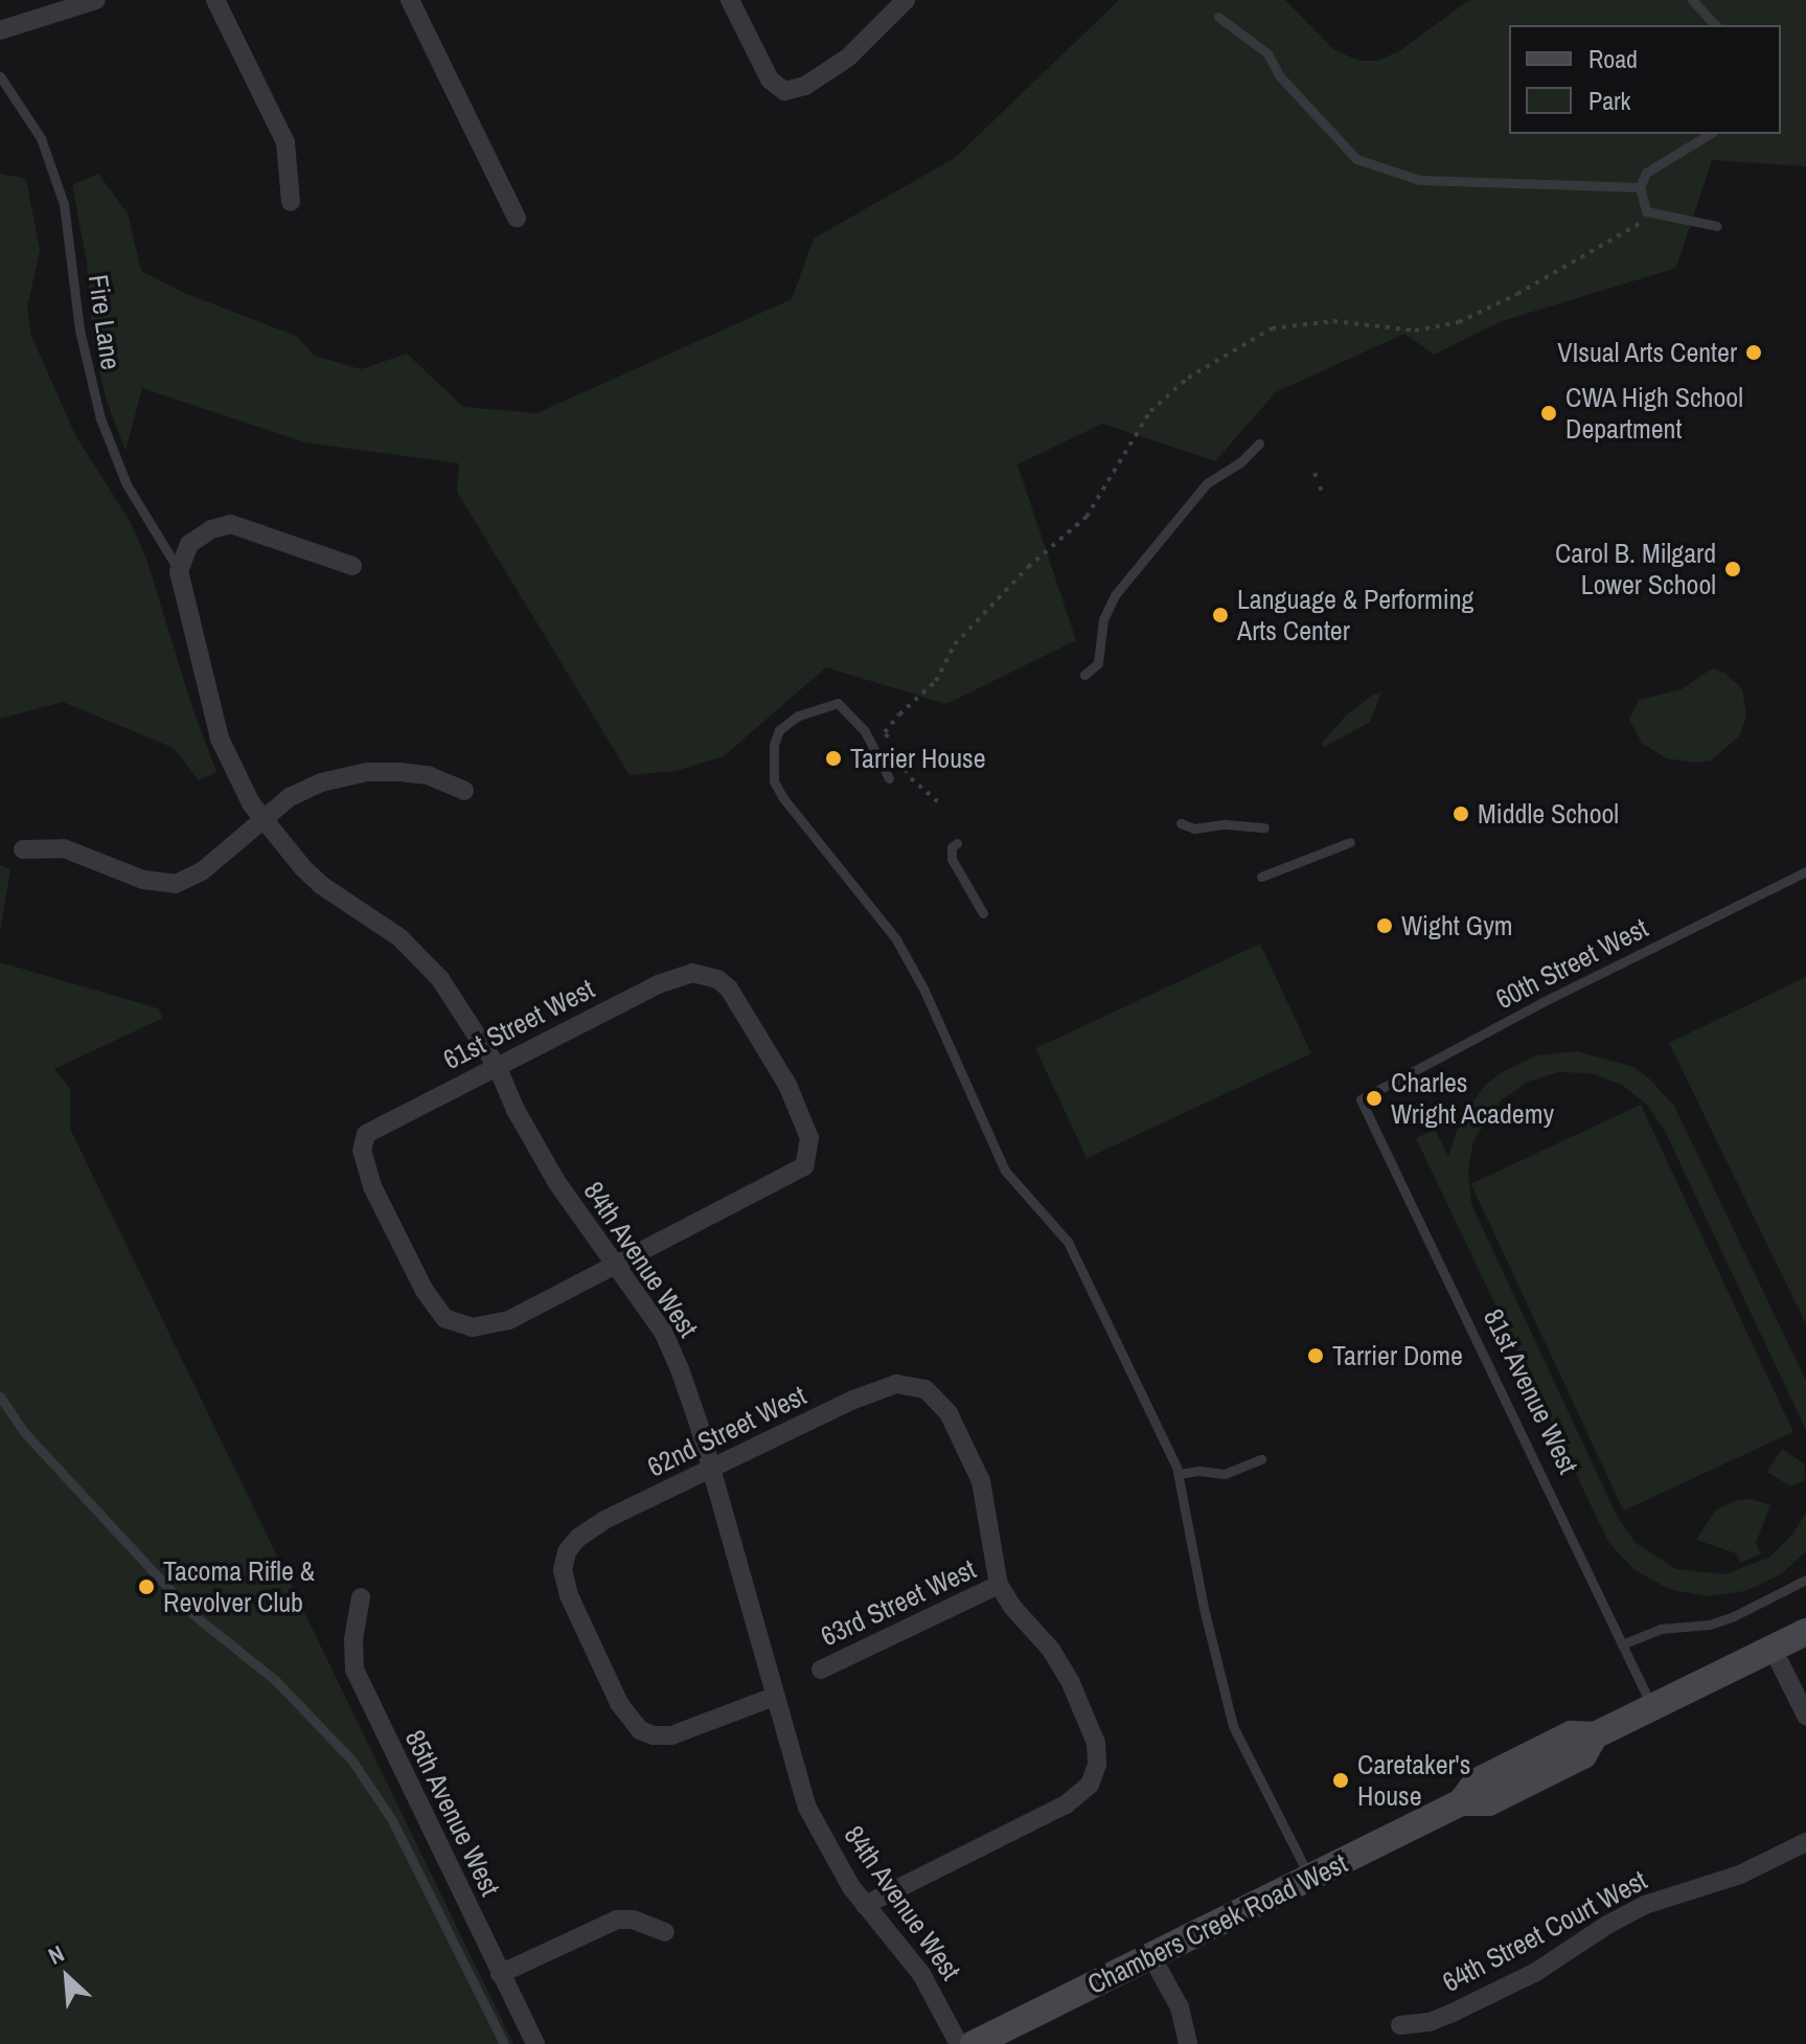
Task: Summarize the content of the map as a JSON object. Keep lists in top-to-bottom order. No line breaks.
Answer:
{"streets":{"street":["61st Street West","84th Avenue West","62nd Street West","63rd Street West","85th Avenue West","Chambers Creek Road West","64th Street Court West"],"lane":["Fire Lane","60th Street West","81st Avenue West"]},"crossings":[["Fire Lane","84th Avenue West"],["60th Street West","81st Avenue West"],["61st Street West","84th Avenue West"],["84th Avenue West","62nd Street West"],["81st Avenue West","Chambers Creek Road West"],["62nd Street West","63rd Street West"]],"places":["VIsual Arts Center","CWA High School Department","Carol B. Milgard Lower School","Language & Performing Arts Center","Tarrier House","Middle School","Wight Gym","Charles Wright Academy","Tarrier Dome","Tacoma Rifle & Revolver Club","Caretaker's House"],"legend":["Road","Park"],"north":"top left"}
